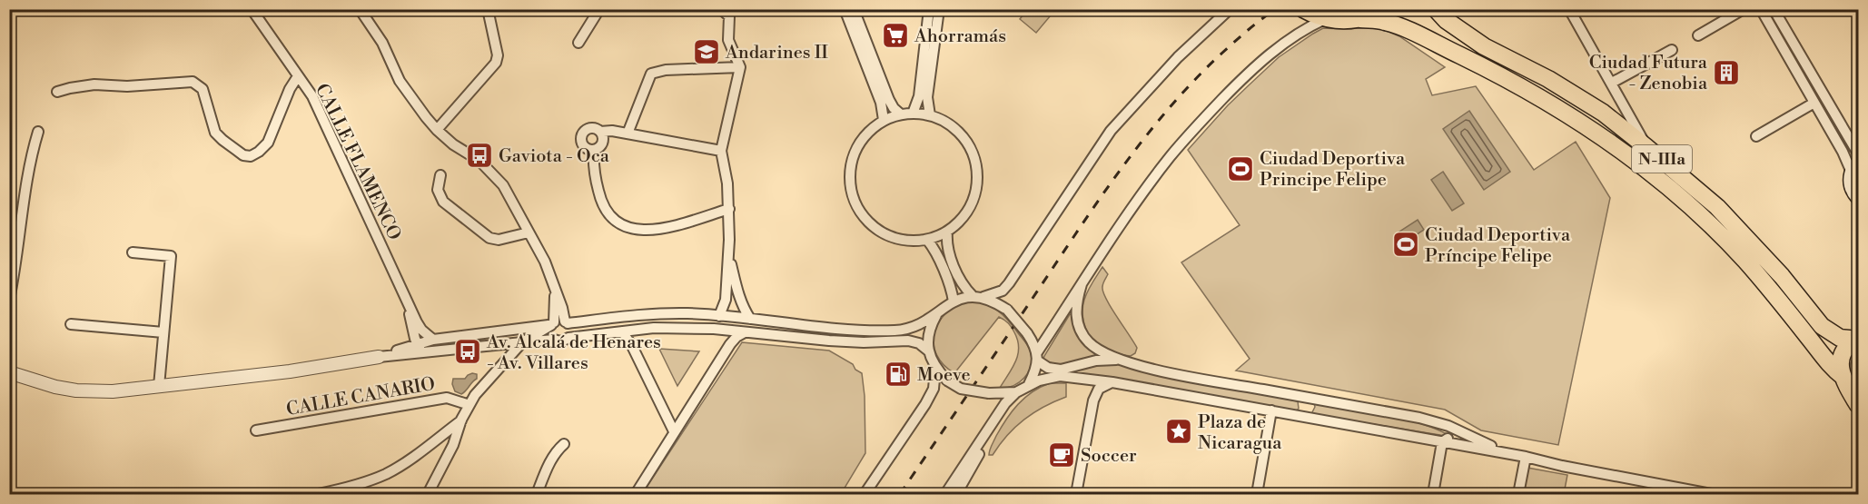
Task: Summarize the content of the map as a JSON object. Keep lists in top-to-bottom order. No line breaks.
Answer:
{"streets":{"highway":["N-IIIa"],"street":["CALLE FLAMENCO","CALLE CANARIO"]},"places":{"supermarket":["Ahorramás"],"school or university":["Andarines II"],"building":["Ciudad Futura - Zenobia"],"bus stop":["Gaviota - Oca","Av. Alcalá de Henares - Av. Villares"],"sports":["Ciudad Deportiva Principe Felipe","Ciudad Deportiva Príncipe Felipe"],"fuel station":["Moeve"],"place":["Plaza de Nicaragua"],"cafe":["Soccer"]}}
